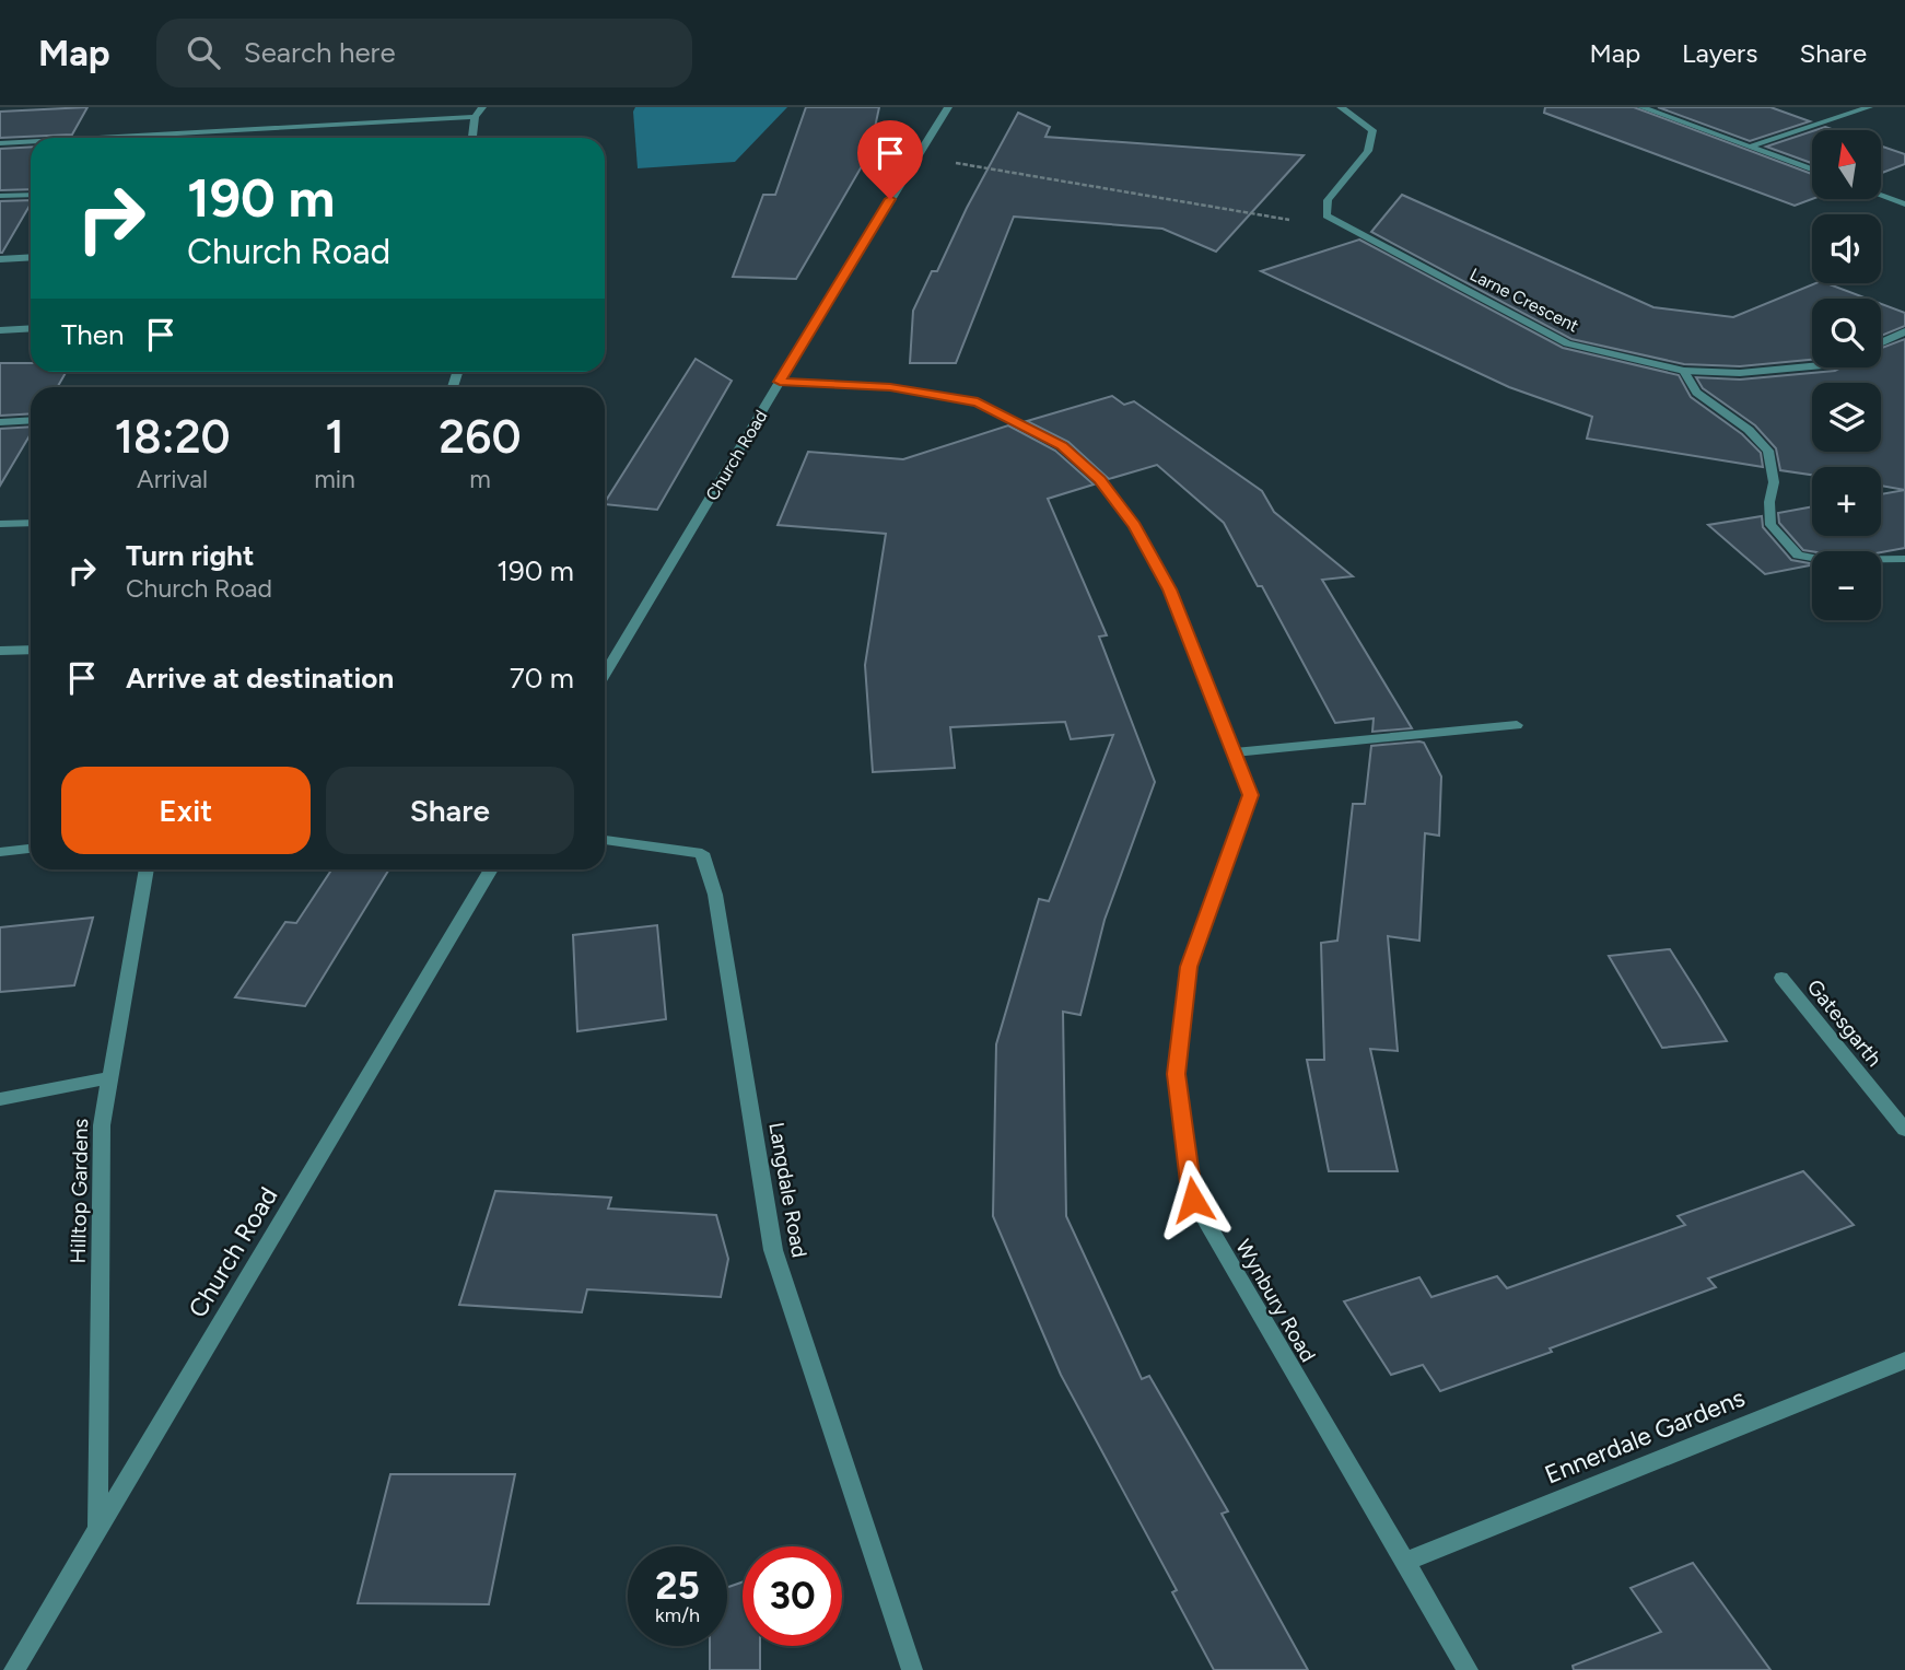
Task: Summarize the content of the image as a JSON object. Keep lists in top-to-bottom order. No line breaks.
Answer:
{"streets":{"street":["Larne Crescent","Church Road","Gatesgarth","Langdale Road","Hilltop Gardens","Wynbury Road","Ennerdale Gardens"]},"crossings":[["Church Road","Hilltop Gardens"],["Church Road","Wynbury Road"],["Wynbury Road","Ennerdale Gardens"]],"north":"top","page":{"header":"Map","search":"Search here","nav":["Map","Layers","Share"],"map_buttons":["+","−"],"turn":["190 m","Church Road"],"then":"Then","eta":["18:20","Arrival","1","min","260","m"],"list":[{"name":"Turn right","note":"Church Road","value":"190 m"},{"name":"Arrive at destination","value":"70 m"}],"buttons":["Exit","Share"],"speed":"25 km/h","limit":"30"}}
